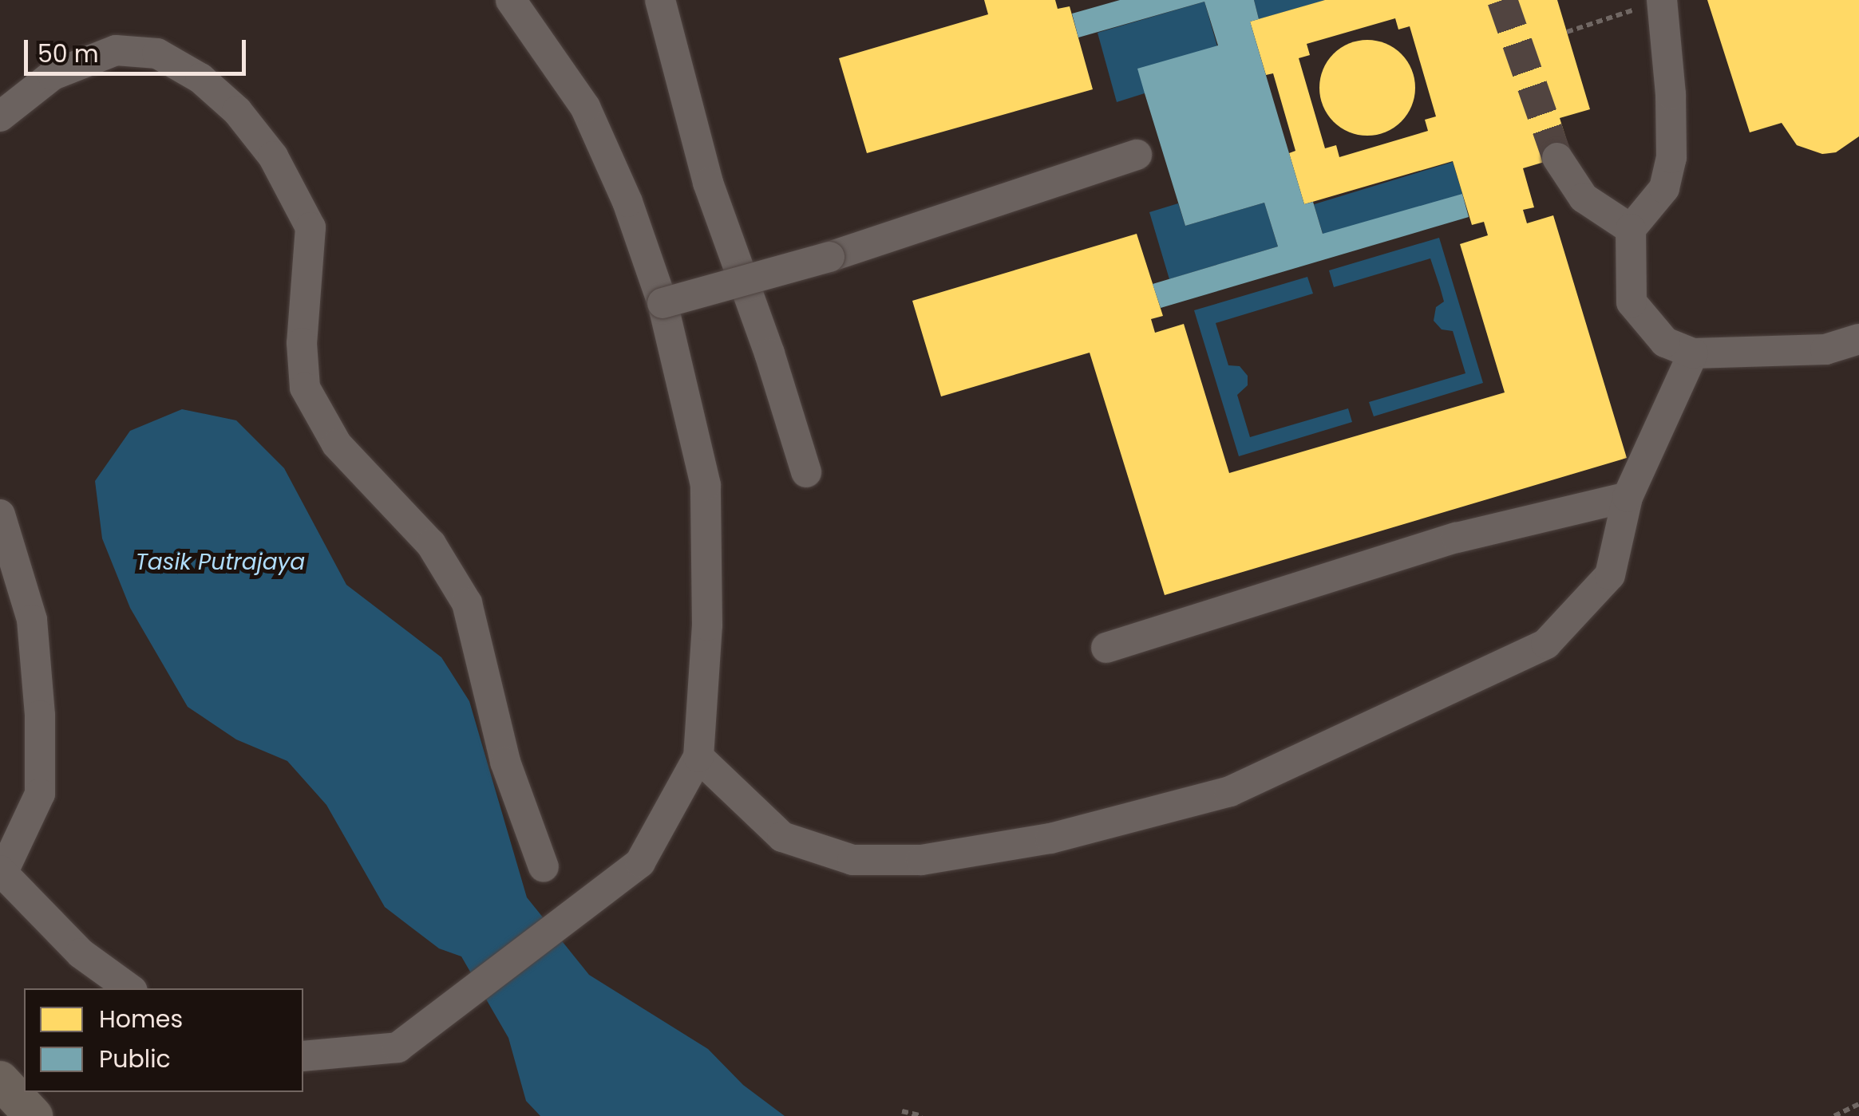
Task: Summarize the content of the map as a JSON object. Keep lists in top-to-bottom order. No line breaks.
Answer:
{"water":["Tasik Putrajaya"],"legend":["Homes","Public"],"scale_bar":"50 m"}
